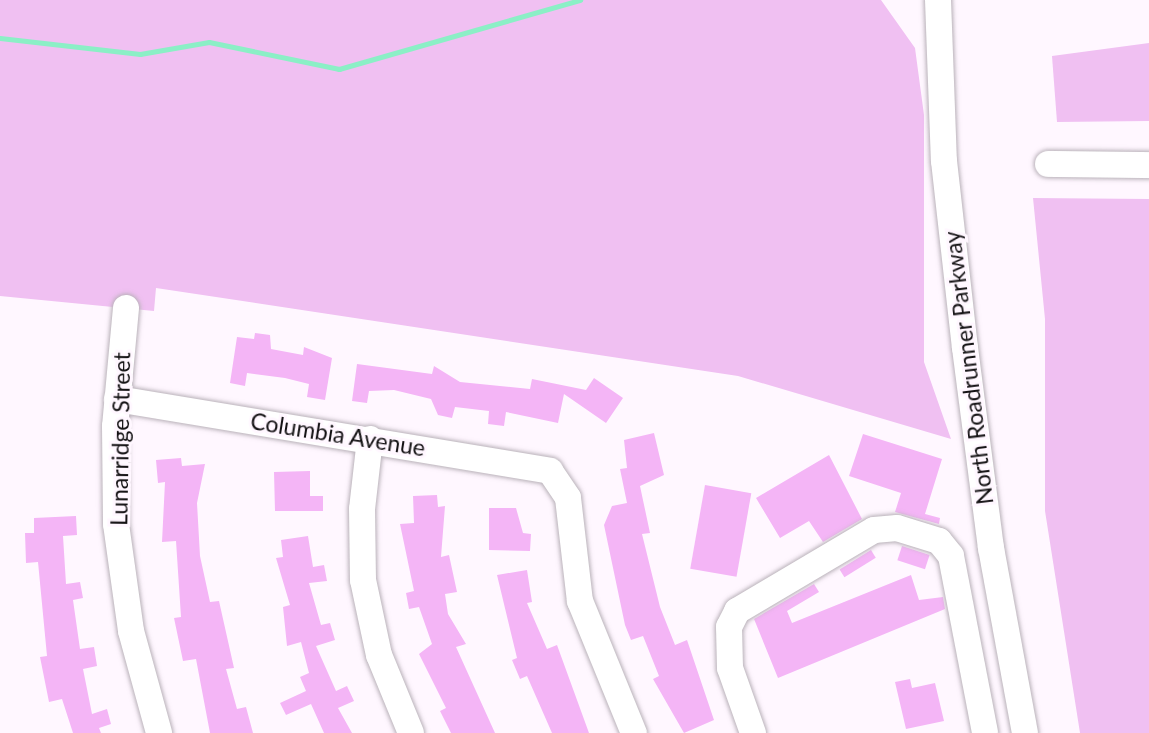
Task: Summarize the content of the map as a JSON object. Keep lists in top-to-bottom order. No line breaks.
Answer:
{"streets":{"street":["North Roadrunner Parkway","Columbia Avenue","Lunarridge Street"]},"crossings":[["Columbia Avenue","Lunarridge Street"]]}
